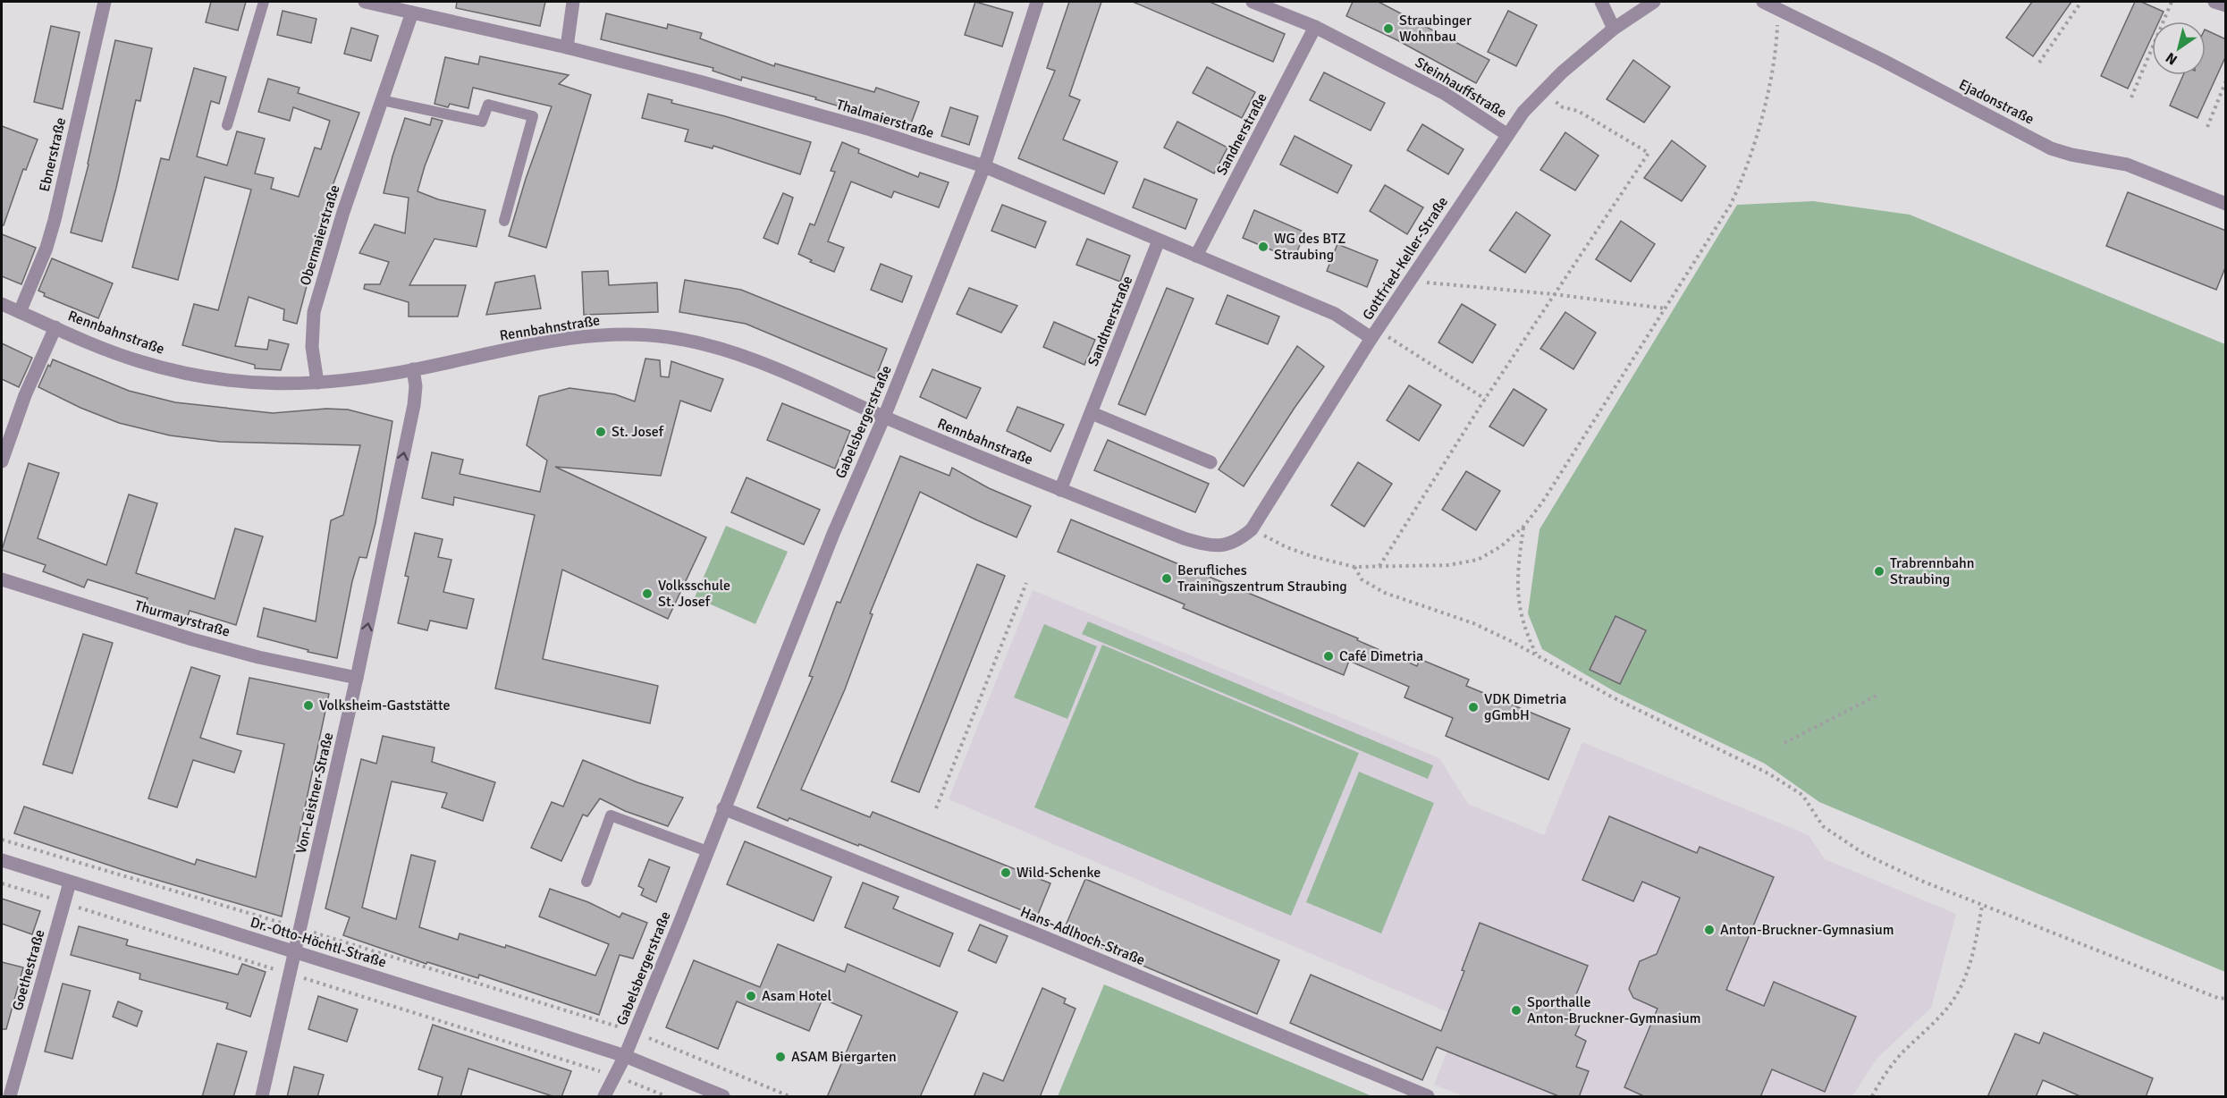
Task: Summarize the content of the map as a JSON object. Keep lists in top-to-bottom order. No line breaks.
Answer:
{"streets":{"street":["Steinhauffstraße","Ejadonstraße","Thalmaierstraße","Sandnerstraße","Ebnerstraße","Obermaierstraße","Gottfried-Keller-Straße","Sandtnerstraße","Rennbahnstraße","Gabelsbergerstraße","Thurmayrstraße","Von-Leistner-Straße","Hans-Adlhoch-Straße","Dr.-Otto-Höchtl-Straße","Goethestraße"]},"crossings":[["Steinhauffstraße","Sandnerstraße"],["Steinhauffstraße","Gottfried-Keller-Straße"],["Thalmaierstraße","Sandnerstraße"],["Thalmaierstraße","Obermaierstraße"],["Thalmaierstraße","Gottfried-Keller-Straße"],["Thalmaierstraße","Sandtnerstraße"],["Thalmaierstraße","Gabelsbergerstraße"],["Ebnerstraße","Rennbahnstraße"],["Obermaierstraße","Rennbahnstraße"],["Gottfried-Keller-Straße","Rennbahnstraße"],["Sandtnerstraße","Rennbahnstraße"],["Rennbahnstraße","Gabelsbergerstraße"],["Rennbahnstraße","Von-Leistner-Straße"],["Gabelsbergerstraße","Hans-Adlhoch-Straße"],["Gabelsbergerstraße","Dr.-Otto-Höchtl-Straße"],["Thurmayrstraße","Von-Leistner-Straße"],["Von-Leistner-Straße","Dr.-Otto-Höchtl-Straße"],["Dr.-Otto-Höchtl-Straße","Goethestraße"]],"one_way":["Von-Leistner-Straße"],"places":["Straubinger Wohnbau","WG des BTZ Straubing","St. Josef","Trabrennbahn Straubing","Berufliches Trainingszentrum Straubing","Volksschule St. Josef","Café Dimetria","Volksheim-Gaststätte","VDK Dimetria gGmbH","Wild-Schenke","Anton-Bruckner-Gymnasium","Asam Hotel","Sporthalle Anton-Bruckner-Gymnasium","ASAM Biergarten"],"north":"bottom left"}
